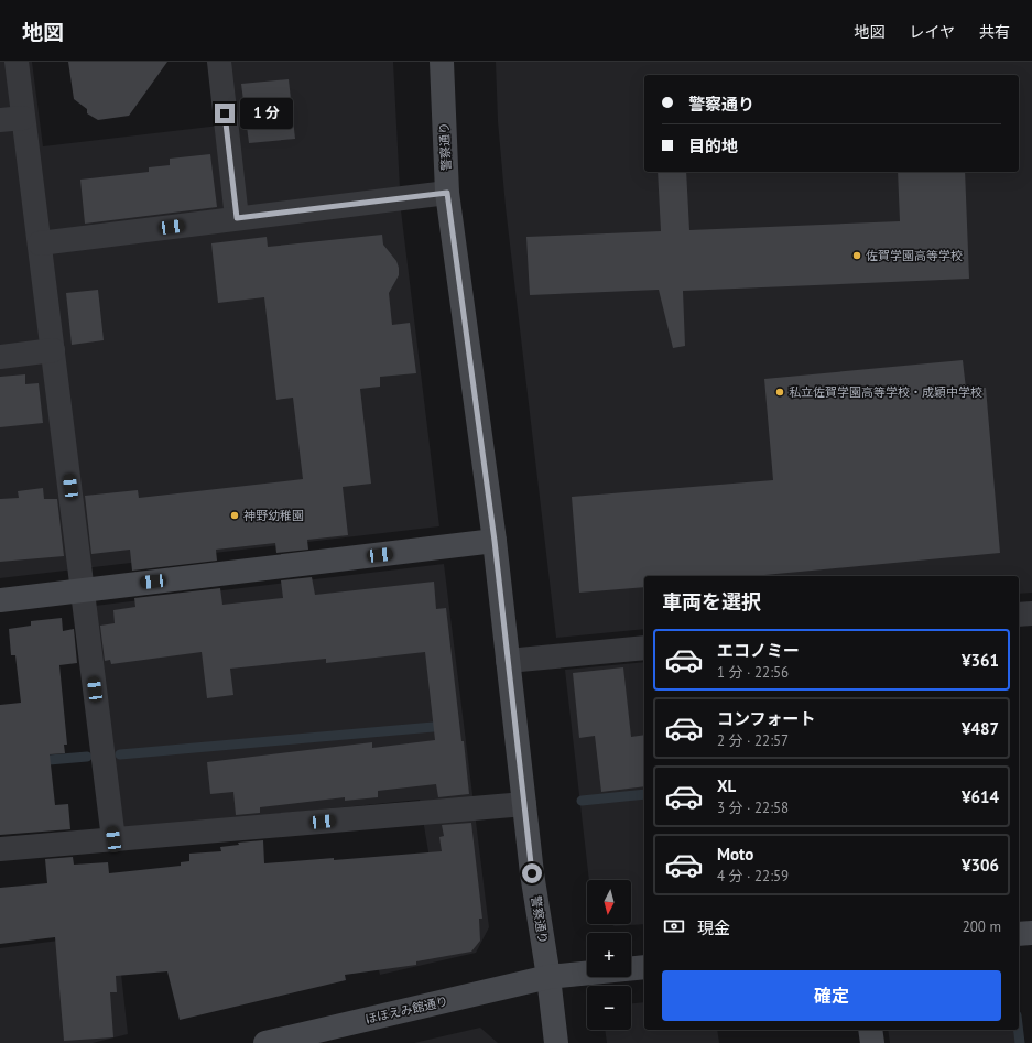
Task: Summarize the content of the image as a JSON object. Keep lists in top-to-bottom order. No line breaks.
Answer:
{"streets":{"street":["警察通り","ほほえみ館通り"]},"crossings":[["警察通り","ほほえみ館通り"]],"places":["佐賀学園高等学校","私立佐賀学園高等学校・成穎中学校","神野幼稚園"],"north":"bottom","page":{"header":"地図","nav":["地図","レイヤ","共有"],"banner":["警察通り","目的地"],"bubble":"1 分","heading":"車両を選択","list":[{"name":"エコノミー","note":"1 分 · 22:56","value":"¥361"},{"name":"コンフォート","note":"2 分 · 22:57","value":"¥487"},{"name":"XL","note":"3 分 · 22:58","value":"¥614"},{"name":"Moto","note":"4 分 · 22:59","value":"¥306"}],"map_buttons":["+","−"],"pay":["現金","200 m"],"buttons":"確定"}}
